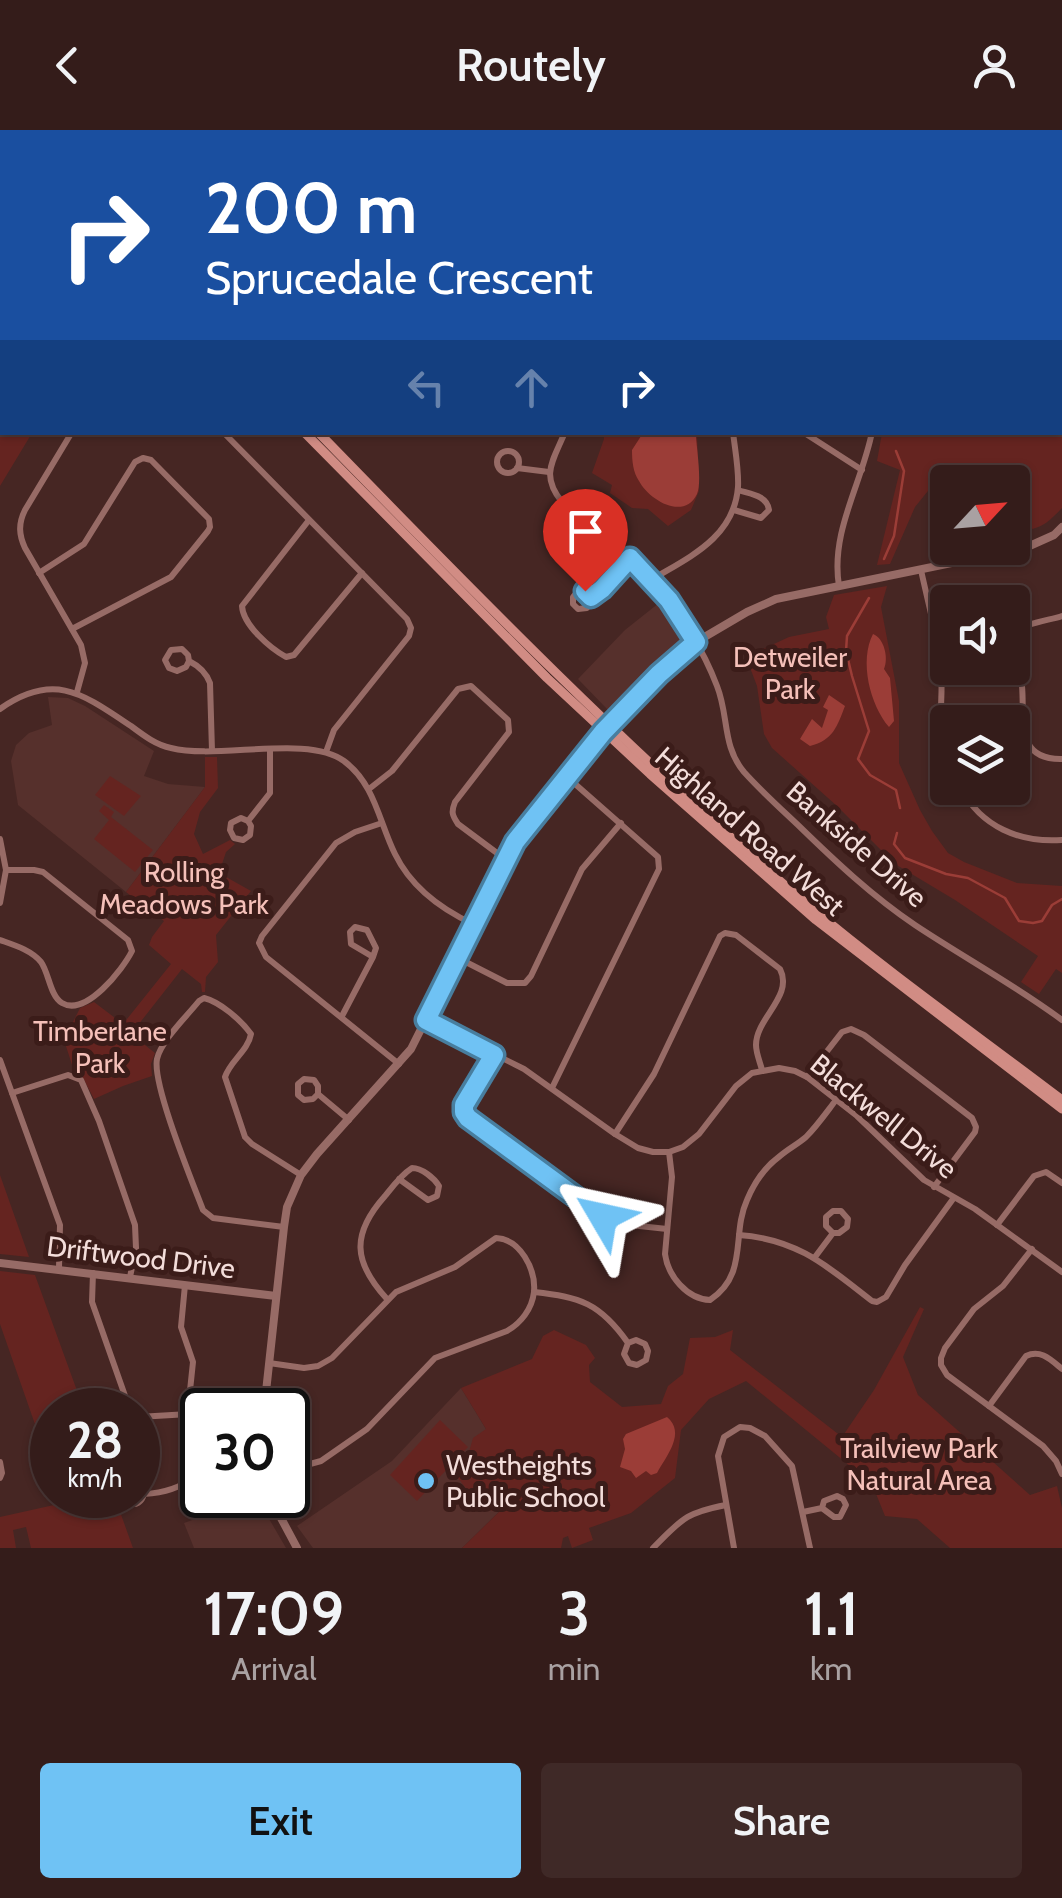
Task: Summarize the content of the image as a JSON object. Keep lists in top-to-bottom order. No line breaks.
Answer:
{"streets":{"main road":["Highland Road West"],"street":["Bankside Drive","Blackwell Drive","Driftwood Drive"]},"parks":["Detweiler Park","Rolling Meadows Park","Timberlane Park","Trailview Park Natural Area"],"places":["Westheights Public School"],"north":"top right","page":{"header":"Routely","turn":["200 m","Sprucedale Crescent"],"speed":"28 km/h","limit":"30","eta":["17:09","Arrival","3","min","1.1","km"],"buttons":["Exit","Share"]}}
